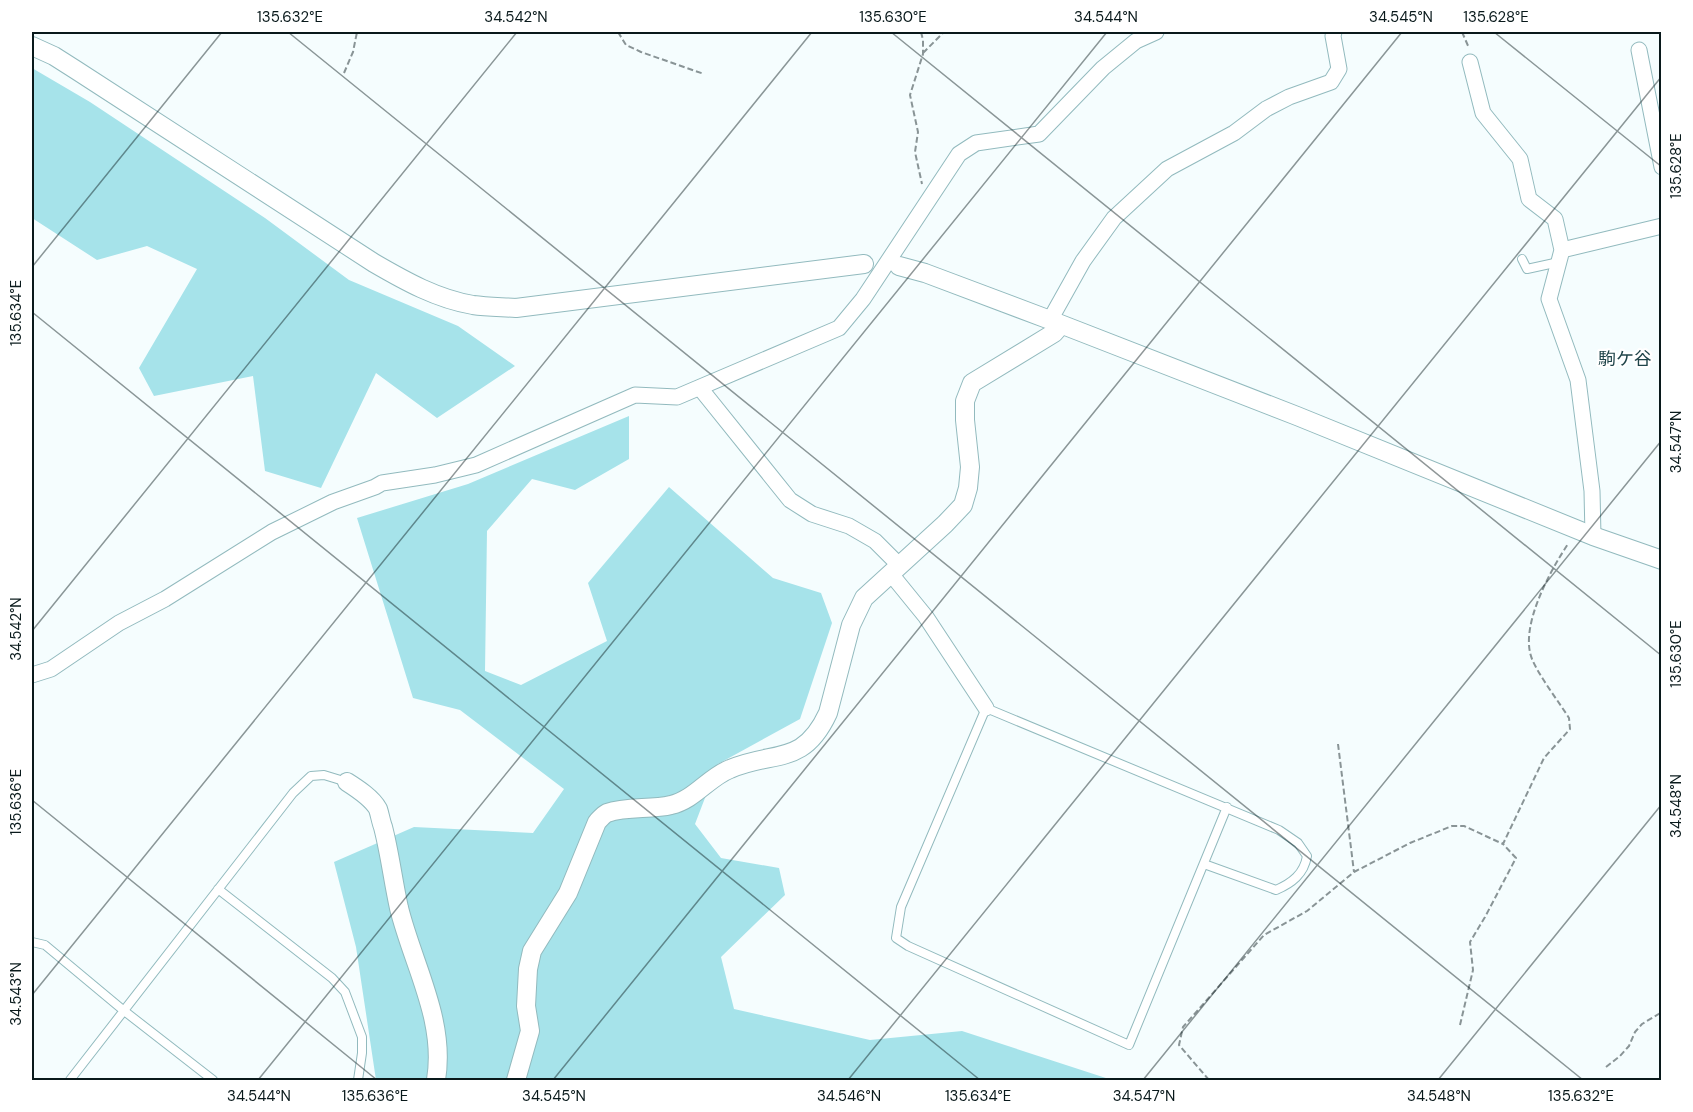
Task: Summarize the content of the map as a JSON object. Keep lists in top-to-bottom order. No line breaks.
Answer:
{"districts":["駒ケ谷"],"coordinates":["135.632°E","34.542°N","135.630°E","34.544°N","34.545°N","135.628°E","135.634°E","34.547°N","135.636°E","34.548°N","34.543°N","34.546°N"]}
